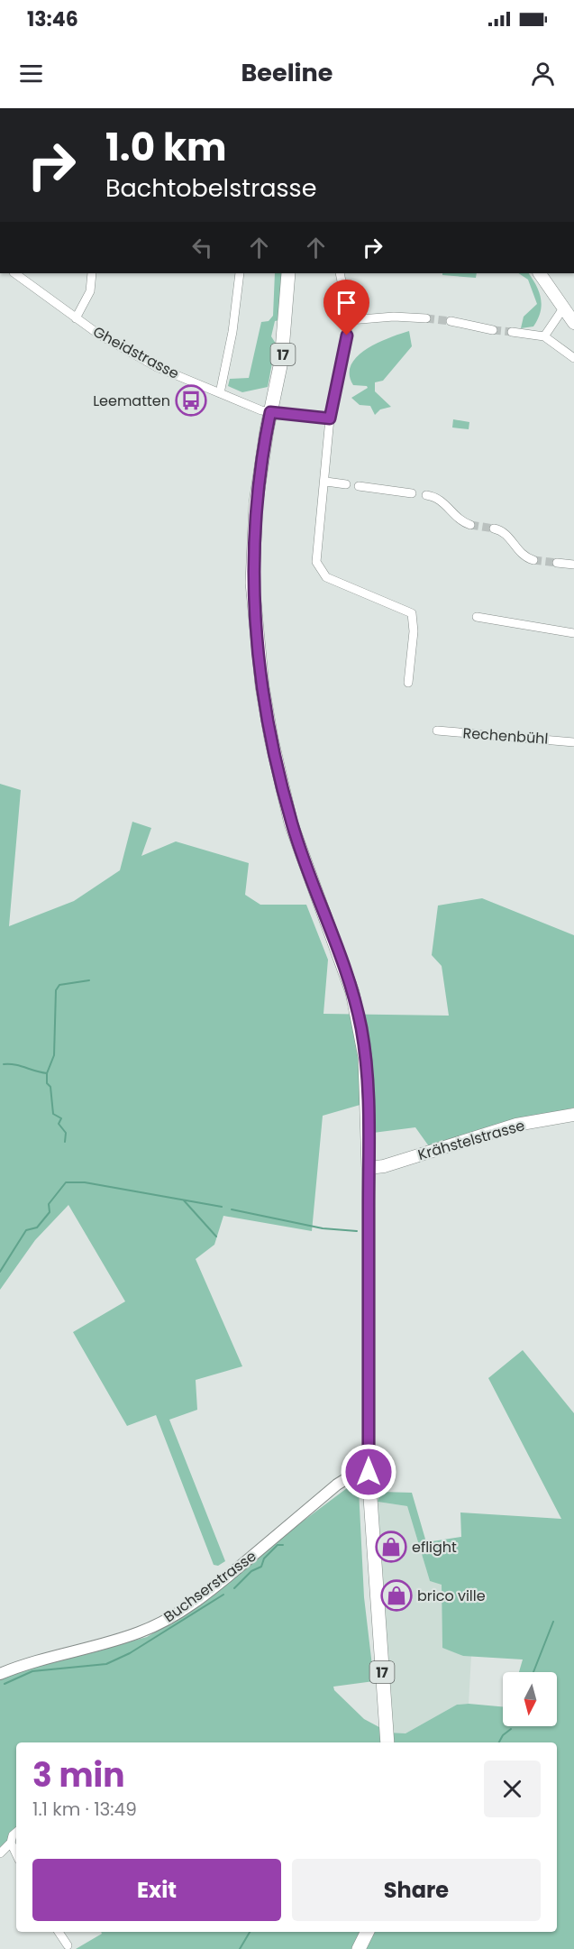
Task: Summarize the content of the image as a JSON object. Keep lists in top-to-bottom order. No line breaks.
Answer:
{"streets":{"main road":["17","Krähstelstrasse"],"street":["Gheidstrasse","Rechenbühl","Buchserstrasse"]},"crossings":[["Gheidstrasse","17"],["17","Krähstelstrasse"],["17","Buchserstrasse"]],"places":{"bus stop":["Leematten"],"shop":["eflight","brico ville"]},"north":"bottom","page":{"status":"13:46","header":"Beeline","turn":["1.0 km","Bachtobelstrasse"],"heading":["3 min","1.1 km · 13:49"],"buttons":["Exit","Share"]}}
